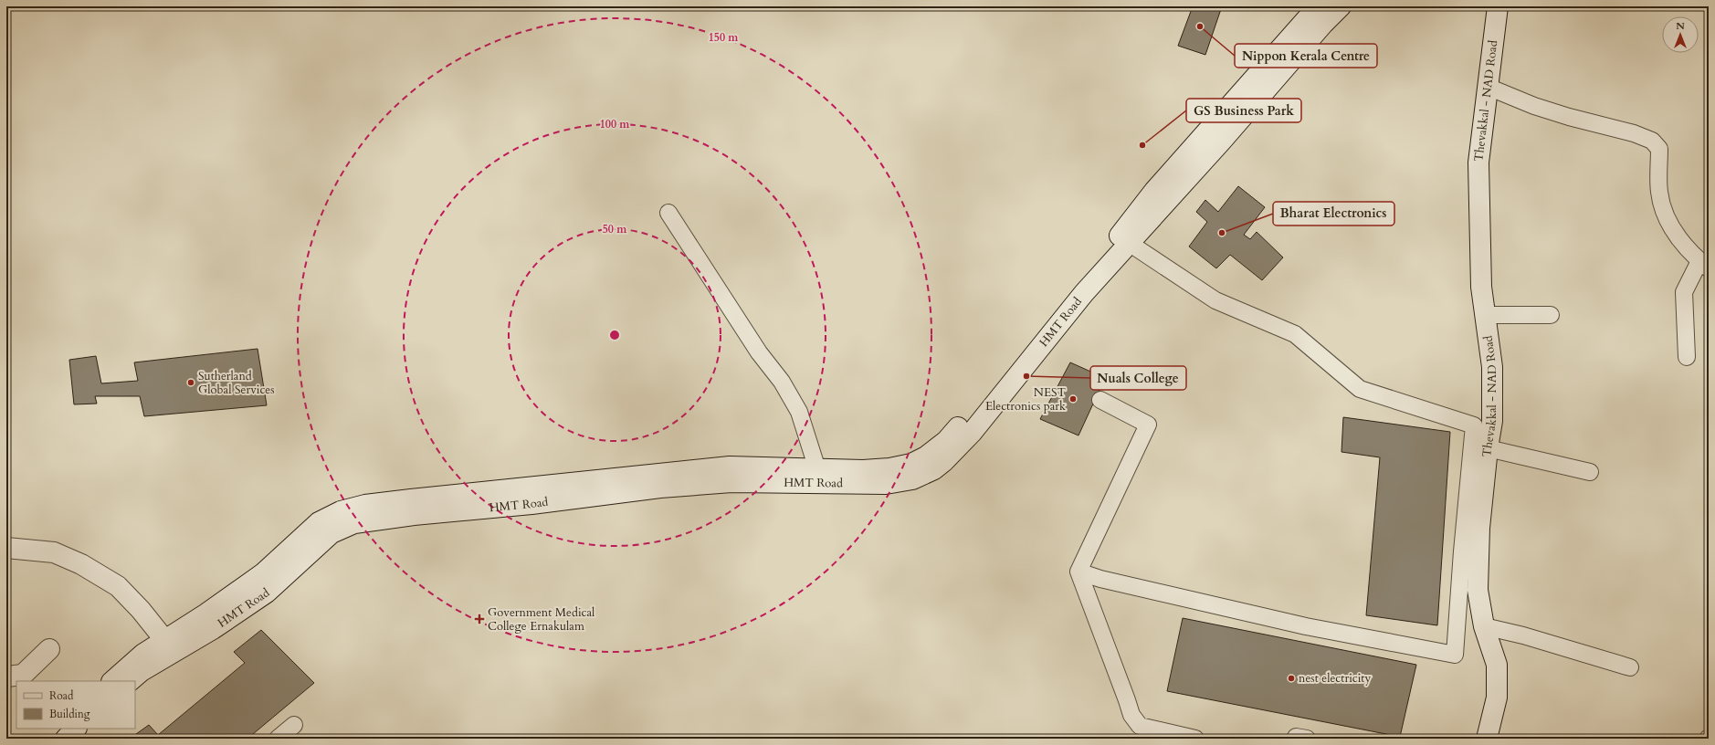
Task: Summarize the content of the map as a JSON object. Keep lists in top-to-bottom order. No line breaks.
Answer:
{"streets":{"main road":["Thevakkal - NAD Road","HMT Road"]},"places":{"other":["Nippon Kerala Centre","GS Business Park","Bharat Electronics","Nuals College","Sutherland Global Services","NEST Electronics park","nest electricity"],"health":["Government Medical College Ernakulam"]},"legend":["Road","Building"],"north":"top","rings":["150 m","100 m","50 m"]}
